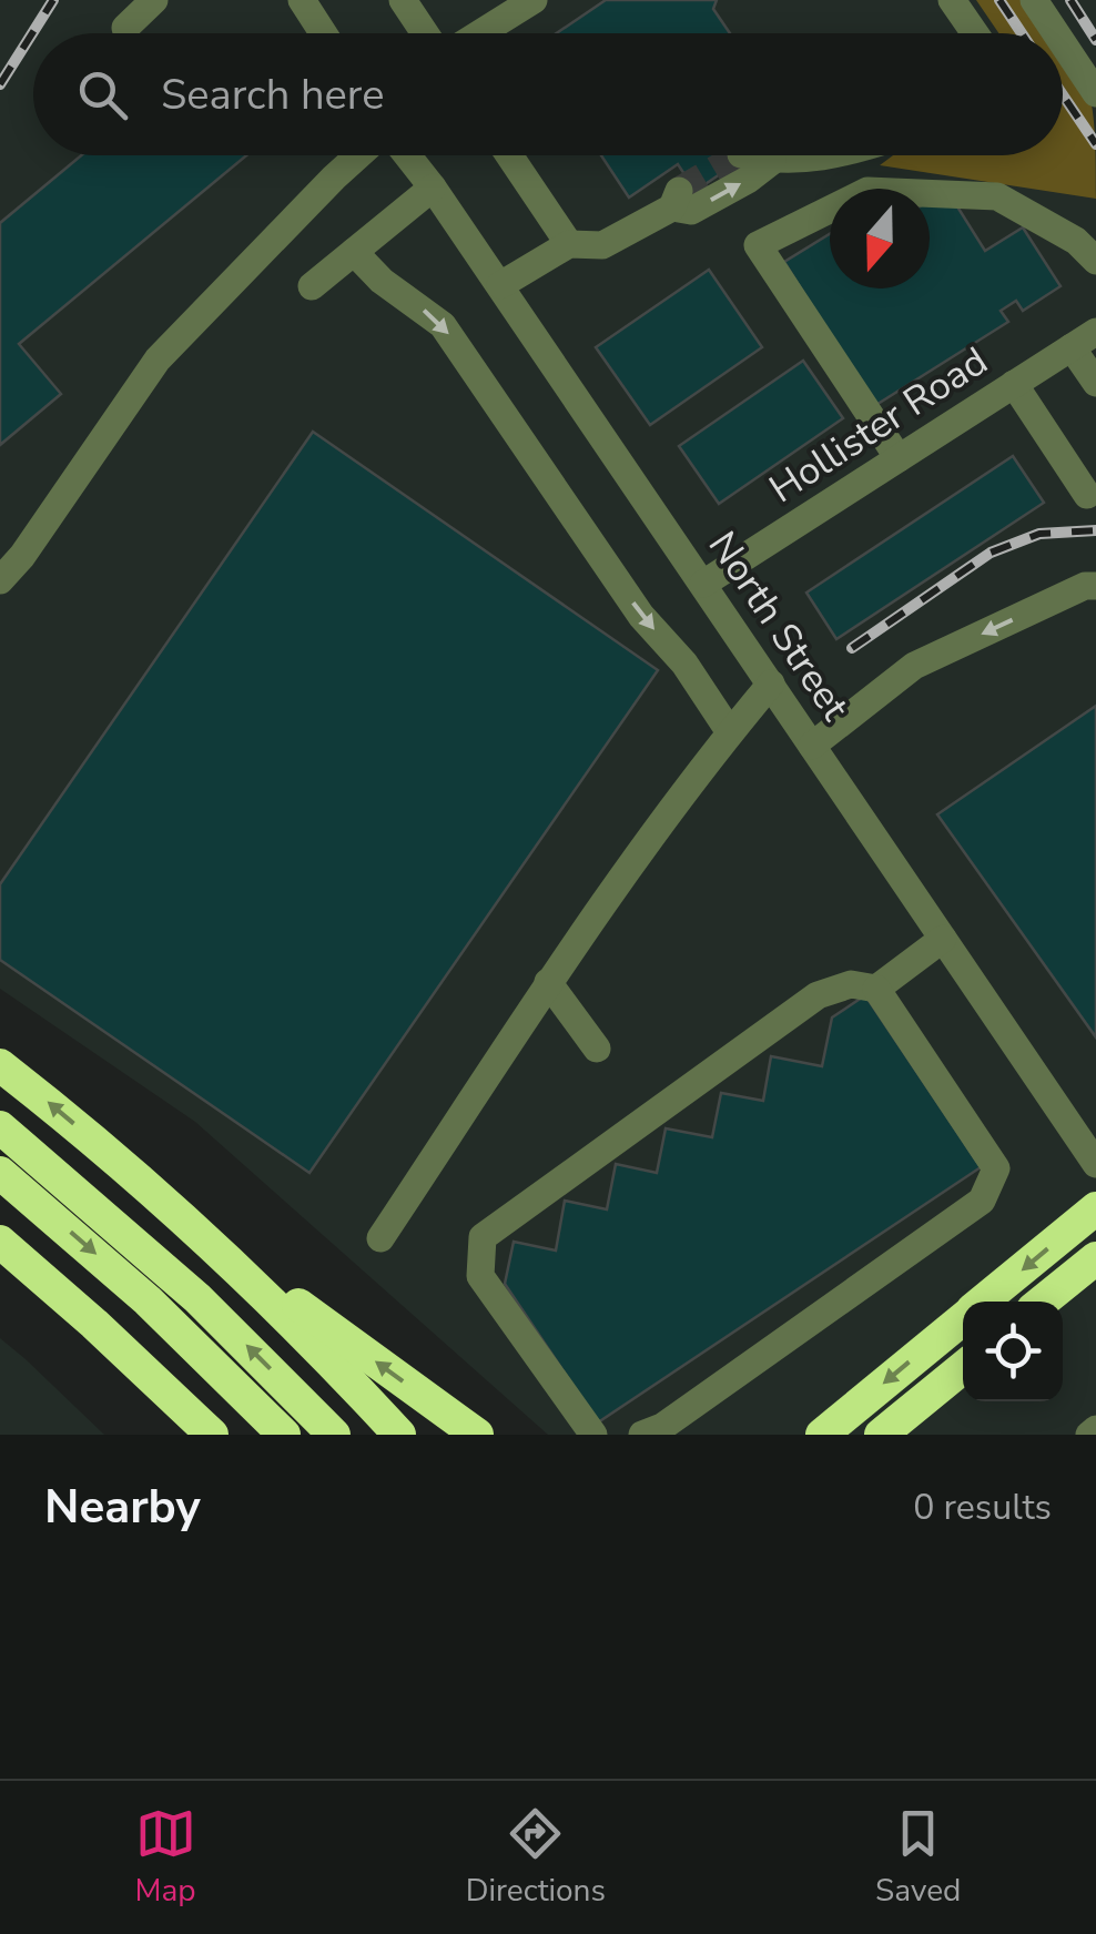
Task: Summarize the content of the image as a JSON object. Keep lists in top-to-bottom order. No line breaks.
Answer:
{"streets":{"street":["Hollister Road","North Street"]},"crossings":[["Hollister Road","North Street"]],"north":"bottom","page":{"search":"Search here","heading":["Nearby","0 results"],"nav":["Map","Directions","Saved"]}}
